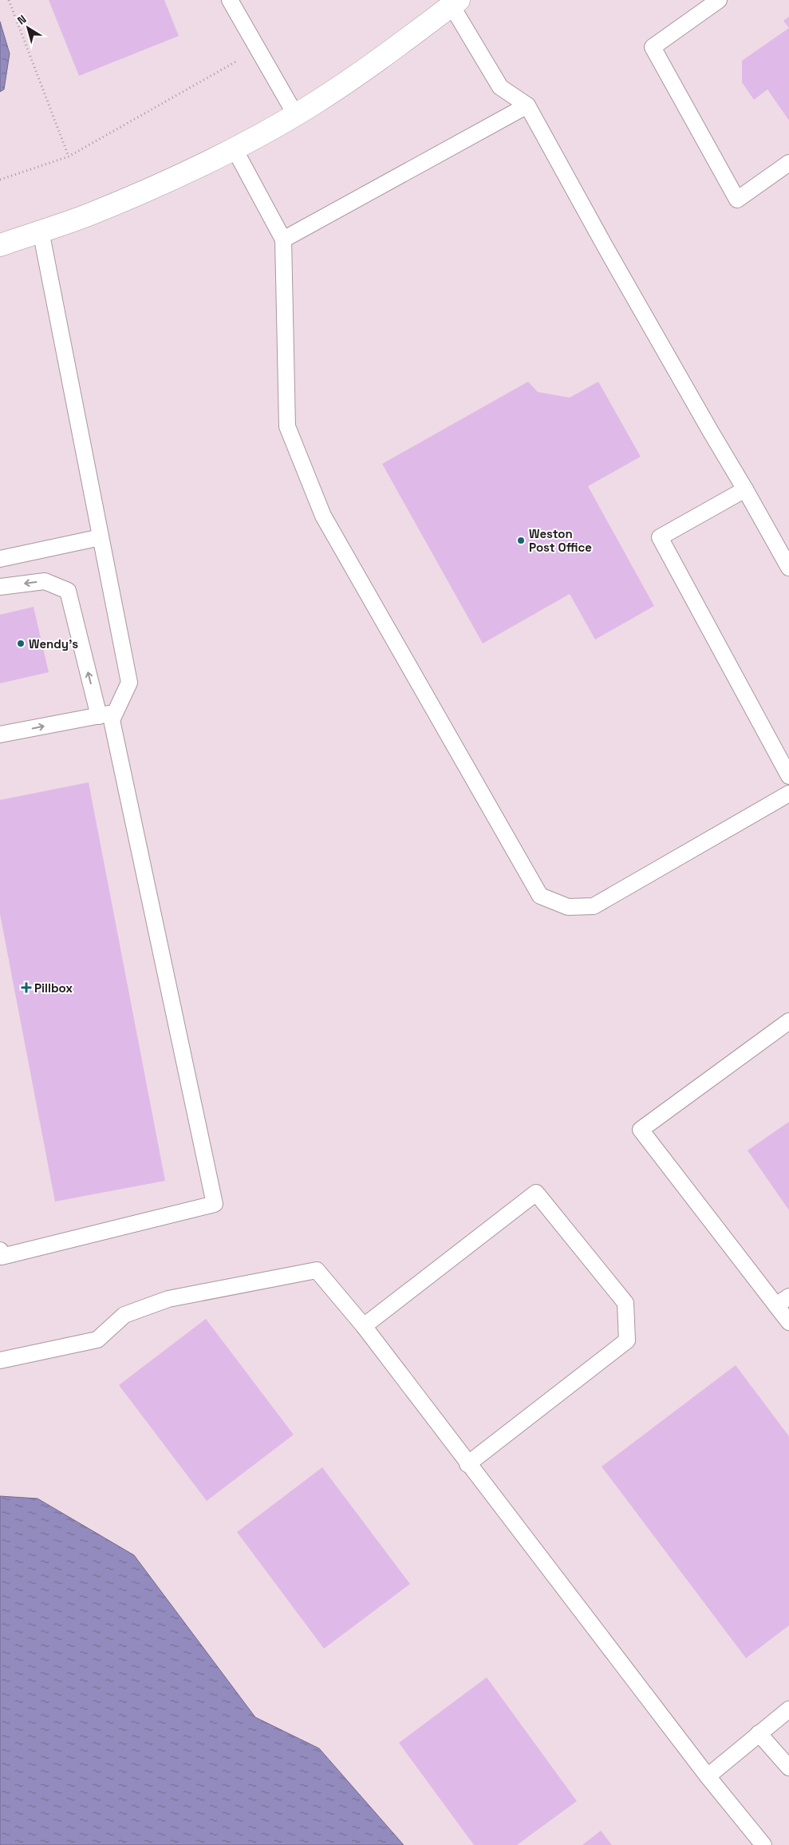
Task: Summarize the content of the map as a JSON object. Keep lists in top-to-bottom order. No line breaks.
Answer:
{"places":{"other":["Weston Post Office","Wendy's"],"health":["Pillbox"]},"north":"top left"}
